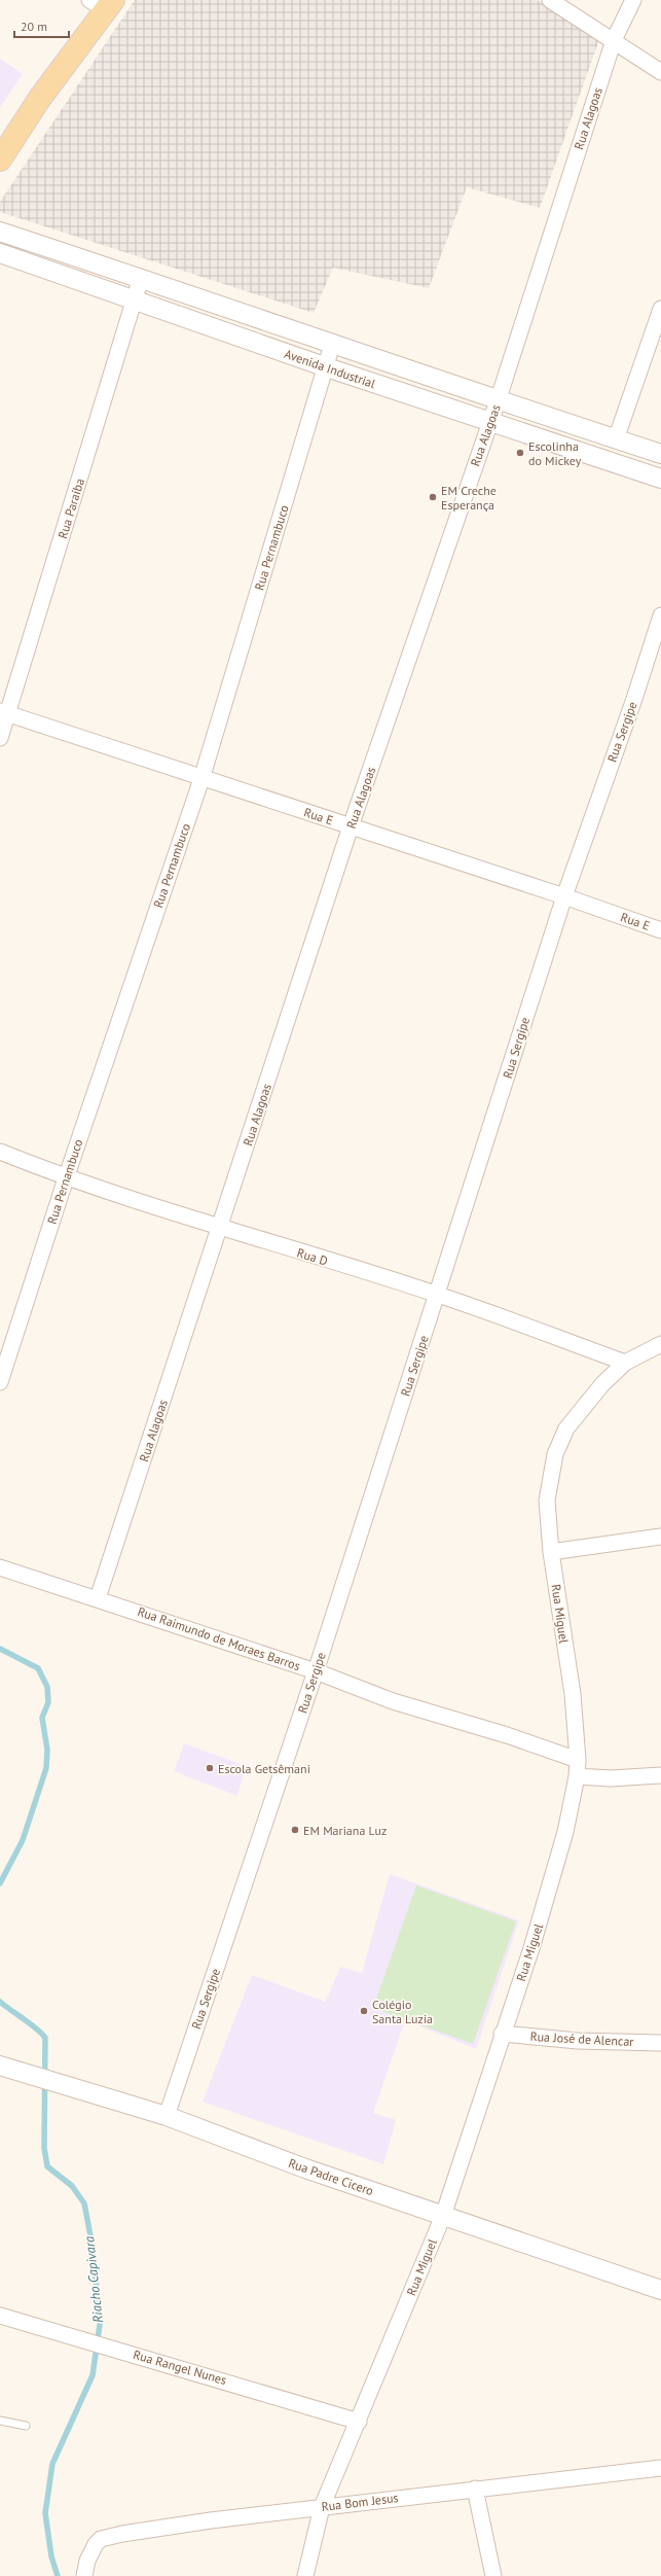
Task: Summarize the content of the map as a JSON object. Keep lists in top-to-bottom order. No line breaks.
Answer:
{"streets":{"street":["Rua Alagoas","Avenida Industrial","Rua Paraíba","Rua Pernambuco","Rua Sergipe","Rua E","Rua D","Rua Miguel","Rua Raimundo de Moraes Barros","Rua José de Alencar","Rua Padre Cicero","Rua Rangel Nunes","Rua Bom Jesus"]},"crossings":[["Rua Alagoas","Avenida Industrial"],["Rua Alagoas","Rua E"],["Rua Alagoas","Rua D"],["Rua Alagoas","Rua Raimundo de Moraes Barros"],["Avenida Industrial","Rua Paraíba"],["Avenida Industrial","Rua Pernambuco"],["Rua Paraíba","Rua E"],["Rua Pernambuco","Rua E"],["Rua Pernambuco","Rua D"],["Rua Sergipe","Rua E"],["Rua Sergipe","Rua D"],["Rua Sergipe","Rua Raimundo de Moraes Barros"],["Rua Sergipe","Rua Padre Cicero"],["Rua D","Rua Miguel"],["Rua Miguel","Rua Raimundo de Moraes Barros"],["Rua Miguel","Rua José de Alencar"],["Rua Miguel","Rua Padre Cicero"],["Rua Miguel","Rua Rangel Nunes"],["Rua Miguel","Rua Bom Jesus"]],"water":["Riacho Capivara"],"places":["Escolinha do Mickey","EM Creche Esperança","Escola Getsêmani","EM Mariana Luz","Colégio Santa Luzia"],"scale_bar":"20 m"}
